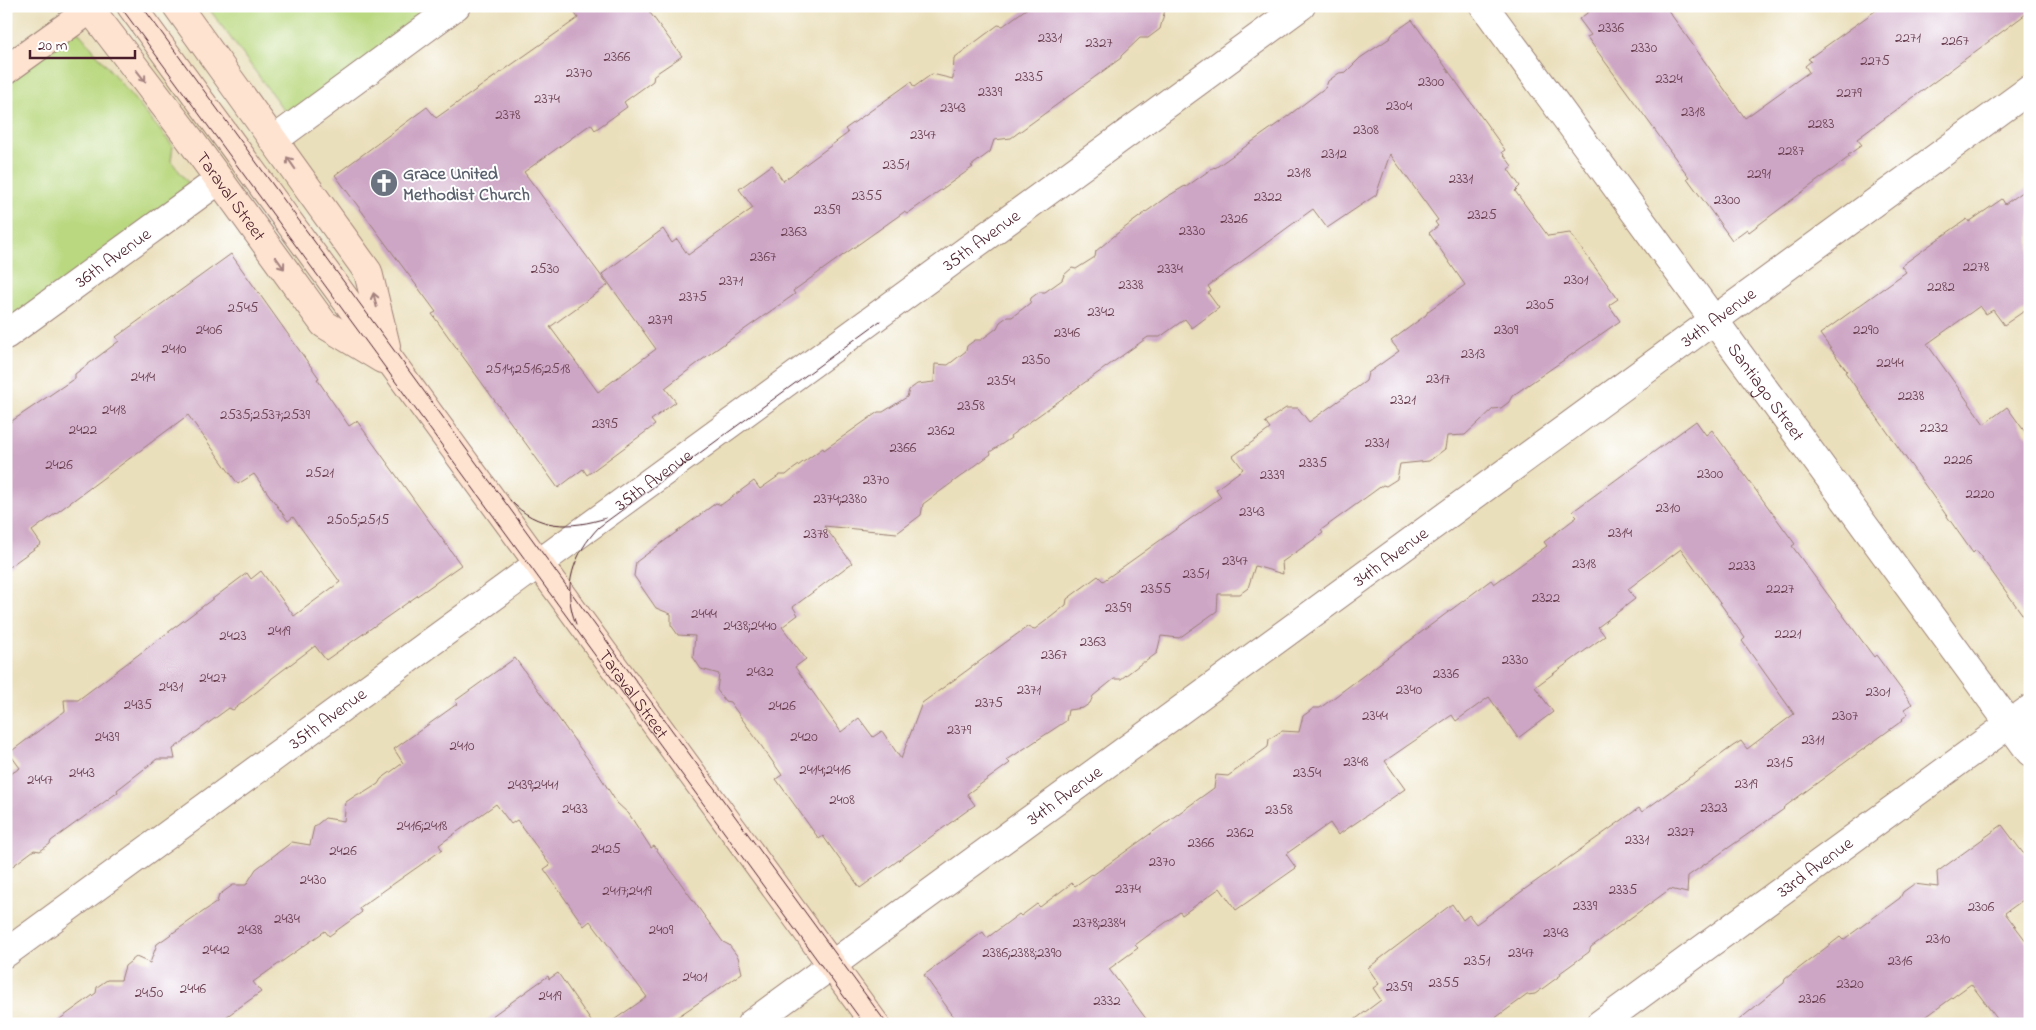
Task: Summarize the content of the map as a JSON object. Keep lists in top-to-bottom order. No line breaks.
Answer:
{"streets":{"street":["Taraval Street","35th Avenue","36th Avenue","34th Avenue","Santiago Street","33rd Avenue"]},"crossings":[["Taraval Street","35th Avenue"],["Taraval Street","36th Avenue"],["Taraval Street","34th Avenue"],["34th Avenue","Santiago Street"],["Santiago Street","33rd Avenue"]],"places":{"church":["Grace United Methodist Church"]},"house_numbers":["2336","2331","2271","2267","2327","2330","2366","2275","2370","2335","2324","2300","2339","2279","2374","2304","2343","2318","2378","2283","2308","2347","2287","2312","2351","2318","2291","2331","2355","2322","2300","2359","2325","2326","2330","2363","2367","2278","2530","2334","2301","2371","2338","2282","2375","2305","2545","2342","2379","2406","2309","2290","2346","2410","2313","2350","2244","2514;2516;2518","2414","2317","2354","2238","2321","2358","2418","2535;2537;2539","2395","2232","2422","2362","2331","2366","2226","2335","2426","2521","2300","2339","2370","2220","2374;2380","2310","2343","2505;2515","2314","2378","2347","2318","2233","2351","2355","2227","2322","2359","2444","2438;2440","2419","2221","2423","2363","2367","2330","2432","2336","2427","2431","2371","2340","2301","2375","2435","2426","2344","2307","2379","2439","2420","2311","2410","2348","2315","2414;2416","2443","2354","2447","2319","2439;2441","2408","2323","2433","2358","2416;2418","2327","2362","2331","2366","2425","2426","2370","2430","2374","2335","2417;2419","2339","2306","2434","2378;2384","2438","2409","2343","2310","2442","2386;2388;2390","2347","2351","2316","2401","2355","2320","2359","2446","2450","2419","2326","2332"],"scale_bar":"20 m"}
